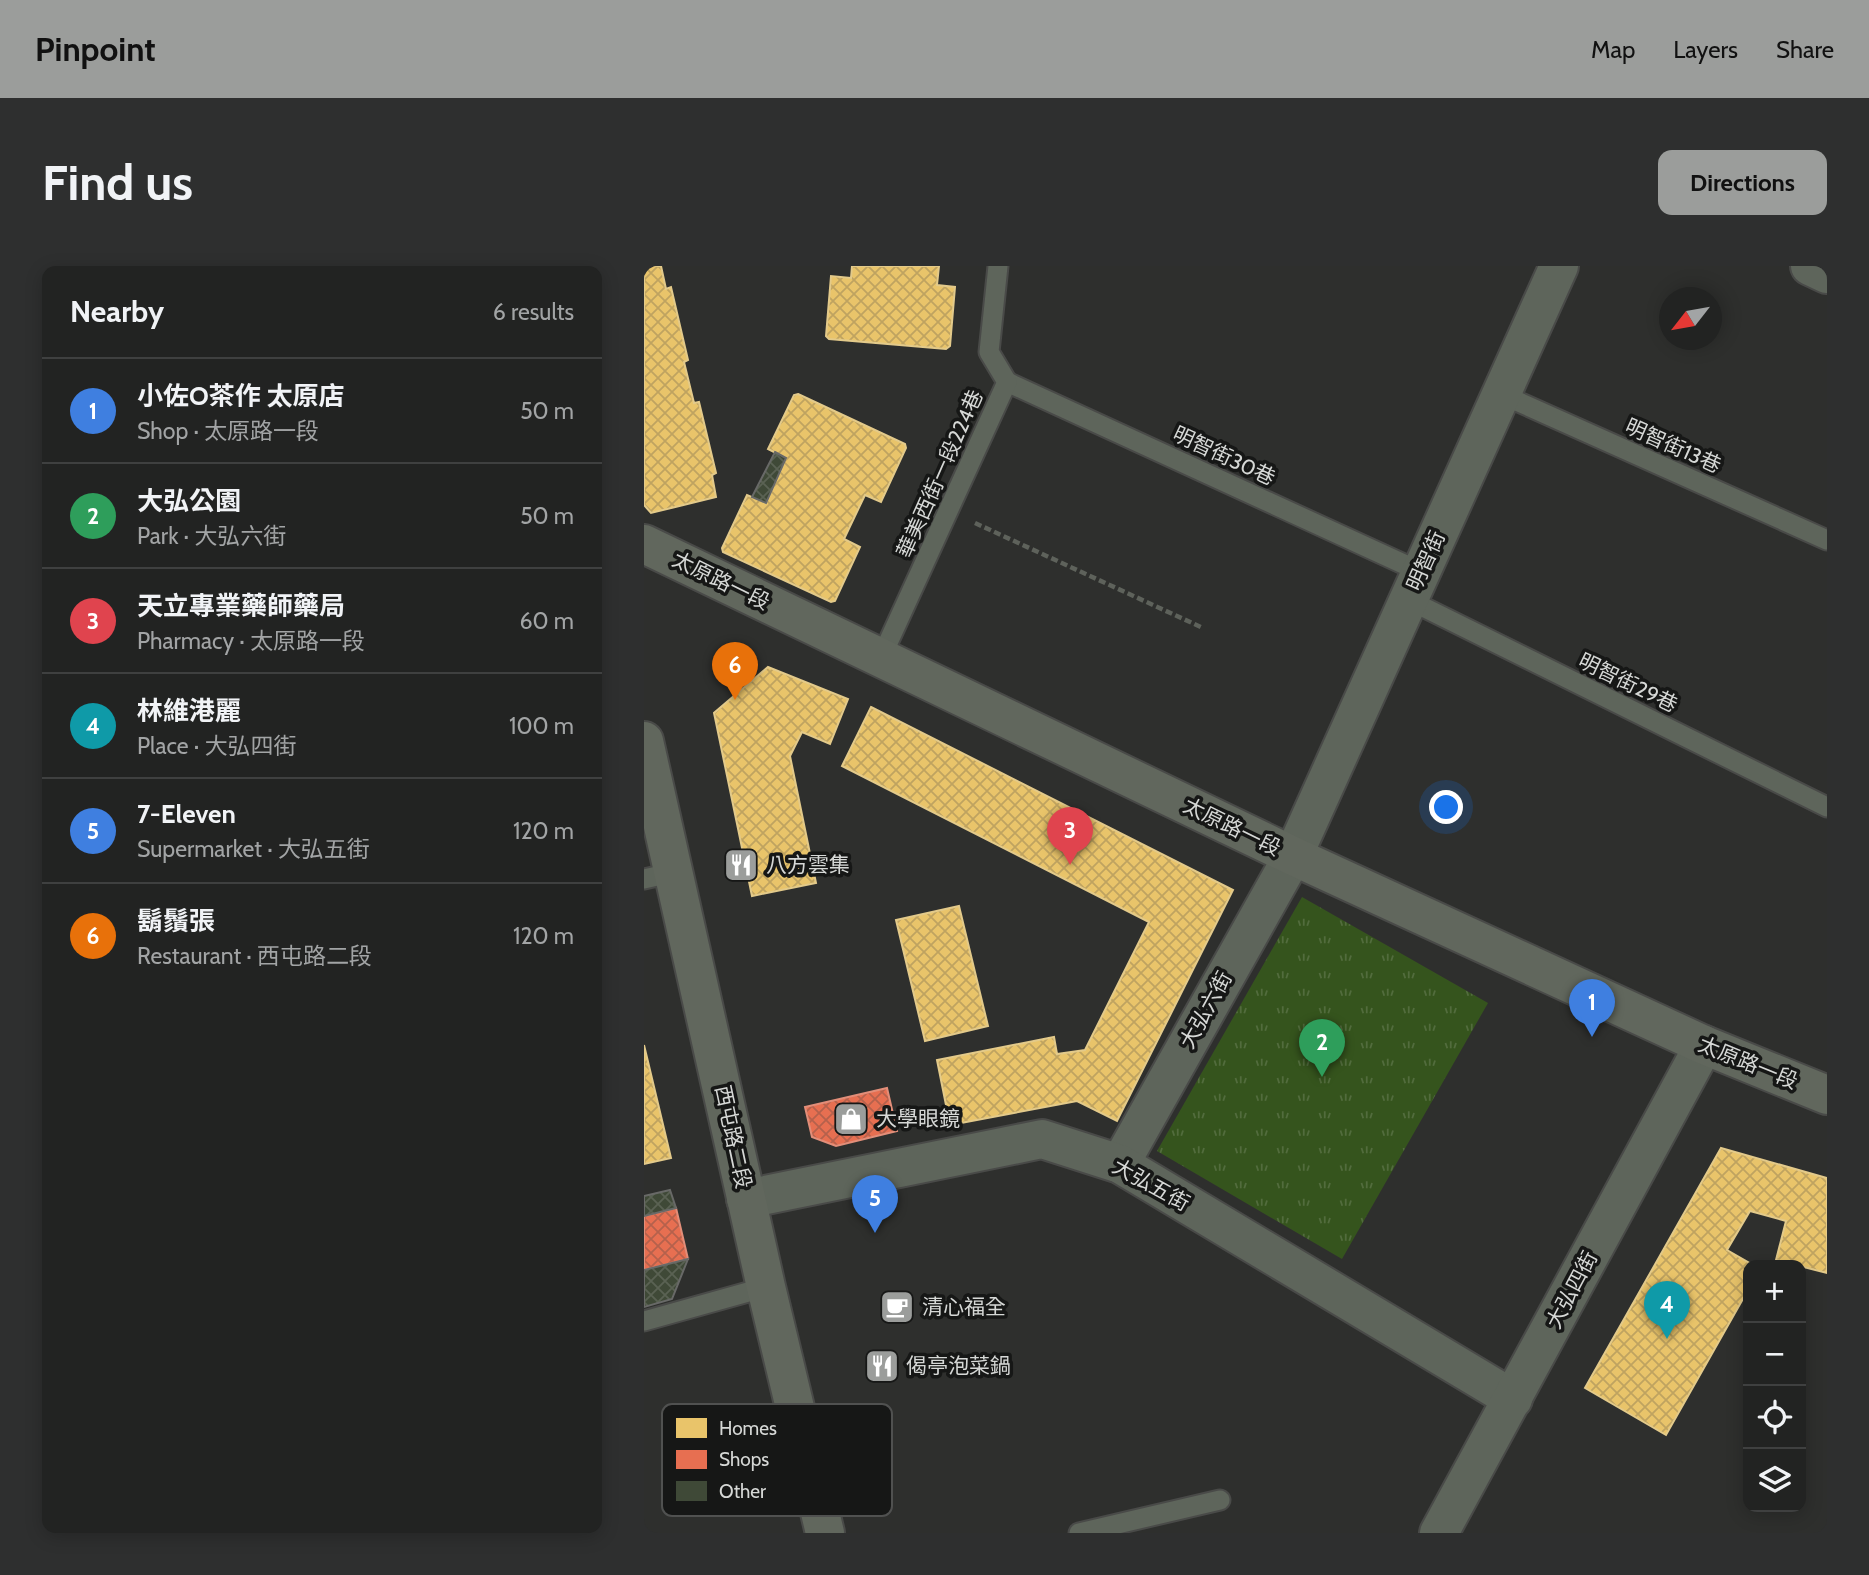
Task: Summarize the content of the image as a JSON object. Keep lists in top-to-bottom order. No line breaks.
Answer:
{"streets":{"street":["明智街","太原路一段","大弘六街","西屯路二段","大弘五街","大弘四街"],"lane":["明智街13巷","明智街30巷","華美西街一段224巷","明智街29巷"]},"crossings":[["明智街13巷","明智街"],["明智街30巷","華美西街一段224巷"],["明智街30巷","明智街"],["明智街30巷","明智街29巷"],["華美西街一段224巷","太原路一段"],["明智街","太原路一段"],["明智街","明智街29巷"],["明智街","大弘六街"],["太原路一段","大弘六街"],["太原路一段","大弘四街"],["大弘六街","大弘五街"],["西屯路二段","大弘五街"],["大弘五街","大弘四街"]],"places":{"restaurant":["八方雲集","偈亭泡菜鍋"],"shop":["大學眼鏡"],"cafe":["清心福全"]},"legend":["Homes","Shops","Other"],"north":"bottom left","page":{"header":"Pinpoint","nav":["Map","Layers","Share"],"buttons":"Directions","title":"Find us","heading":["Nearby","6 results"],"list":[{"mark":"1","name":"小佐O茶作 太原店","note":"Shop · 太原路一段","value":"50 m"},{"mark":"2","name":"大弘公園","note":"Park · 大弘六街","value":"50 m"},{"mark":"3","name":"天立專業藥師藥局","note":"Pharmacy · 太原路一段","value":"60 m"},{"mark":"4","name":"林維港麗","note":"Place · 大弘四街","value":"100 m"},{"mark":"5","name":"7-Eleven","note":"Supermarket · 大弘五街","value":"120 m"},{"mark":"6","name":"鬍鬚張","note":"Restaurant · 西屯路二段","value":"120 m"}],"pins":["6","3","1","2","5","4"],"map_buttons":["+","−"]}}
